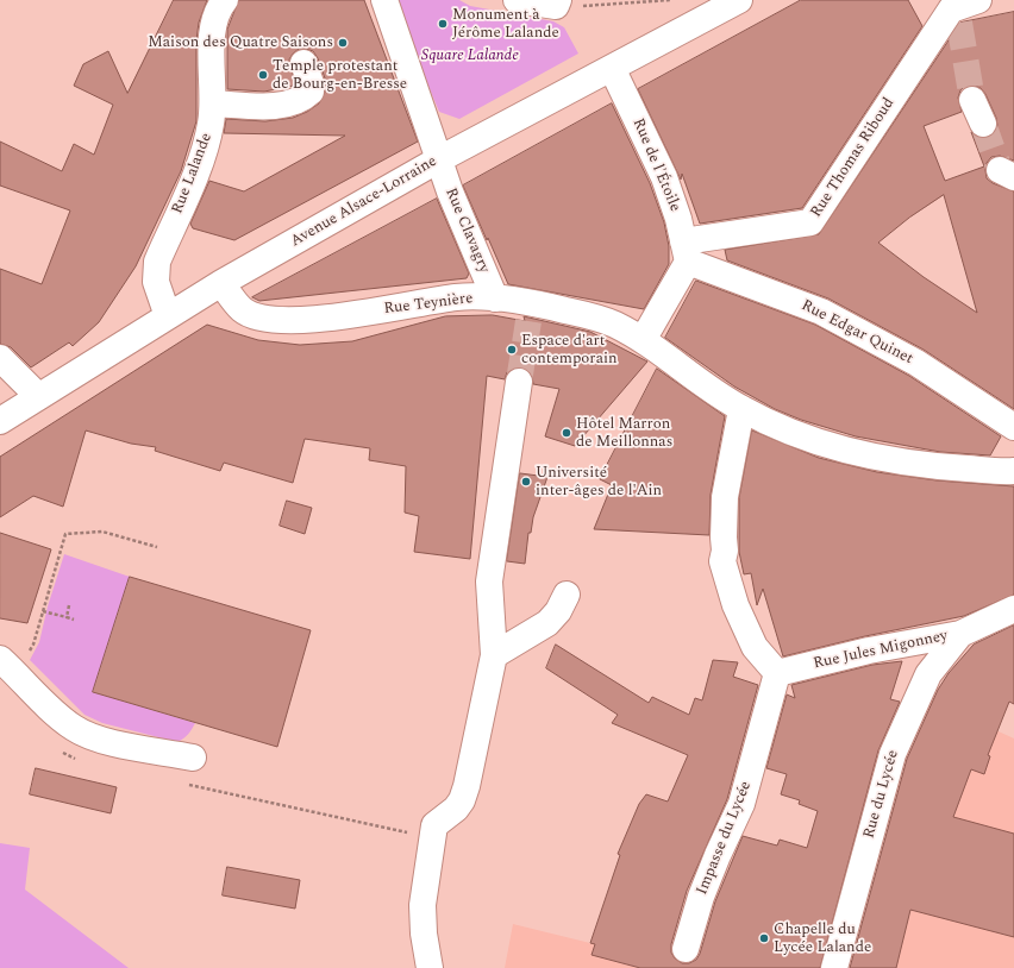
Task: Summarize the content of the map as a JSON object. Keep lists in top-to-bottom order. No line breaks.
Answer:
{"streets":{"street":["Rue Thomas Riboud","Rue de l'Étoile","Rue Lalande","Avenue Alsace-Lorraine","Rue Clavagry","Rue Teynière","Rue Edgar Quinet","Rue Jules Migonney","Rue du Lycée","Impasse du Lycée"]},"crossings":[["Rue Thomas Riboud","Rue de l'Étoile"],["Rue Thomas Riboud","Rue Edgar Quinet"],["Rue de l'Étoile","Avenue Alsace-Lorraine"],["Rue de l'Étoile","Rue Edgar Quinet"],["Rue Lalande","Avenue Alsace-Lorraine"],["Avenue Alsace-Lorraine","Rue Clavagry"],["Avenue Alsace-Lorraine","Rue Teynière"],["Rue Clavagry","Rue Teynière"],["Rue Jules Migonney","Rue du Lycée"],["Rue Jules Migonney","Impasse du Lycée"]],"parks":["Square Lalande"],"places":["Monument à Jérôme Lalande","Maison des Quatre Saisons","Temple protestant de Bourg-en-Bresse","Espace d'art contemporain","Hôtel Marron de Meillonnas","Université inter-âges de l'Ain","Chapelle du Lycée Lalande"]}
